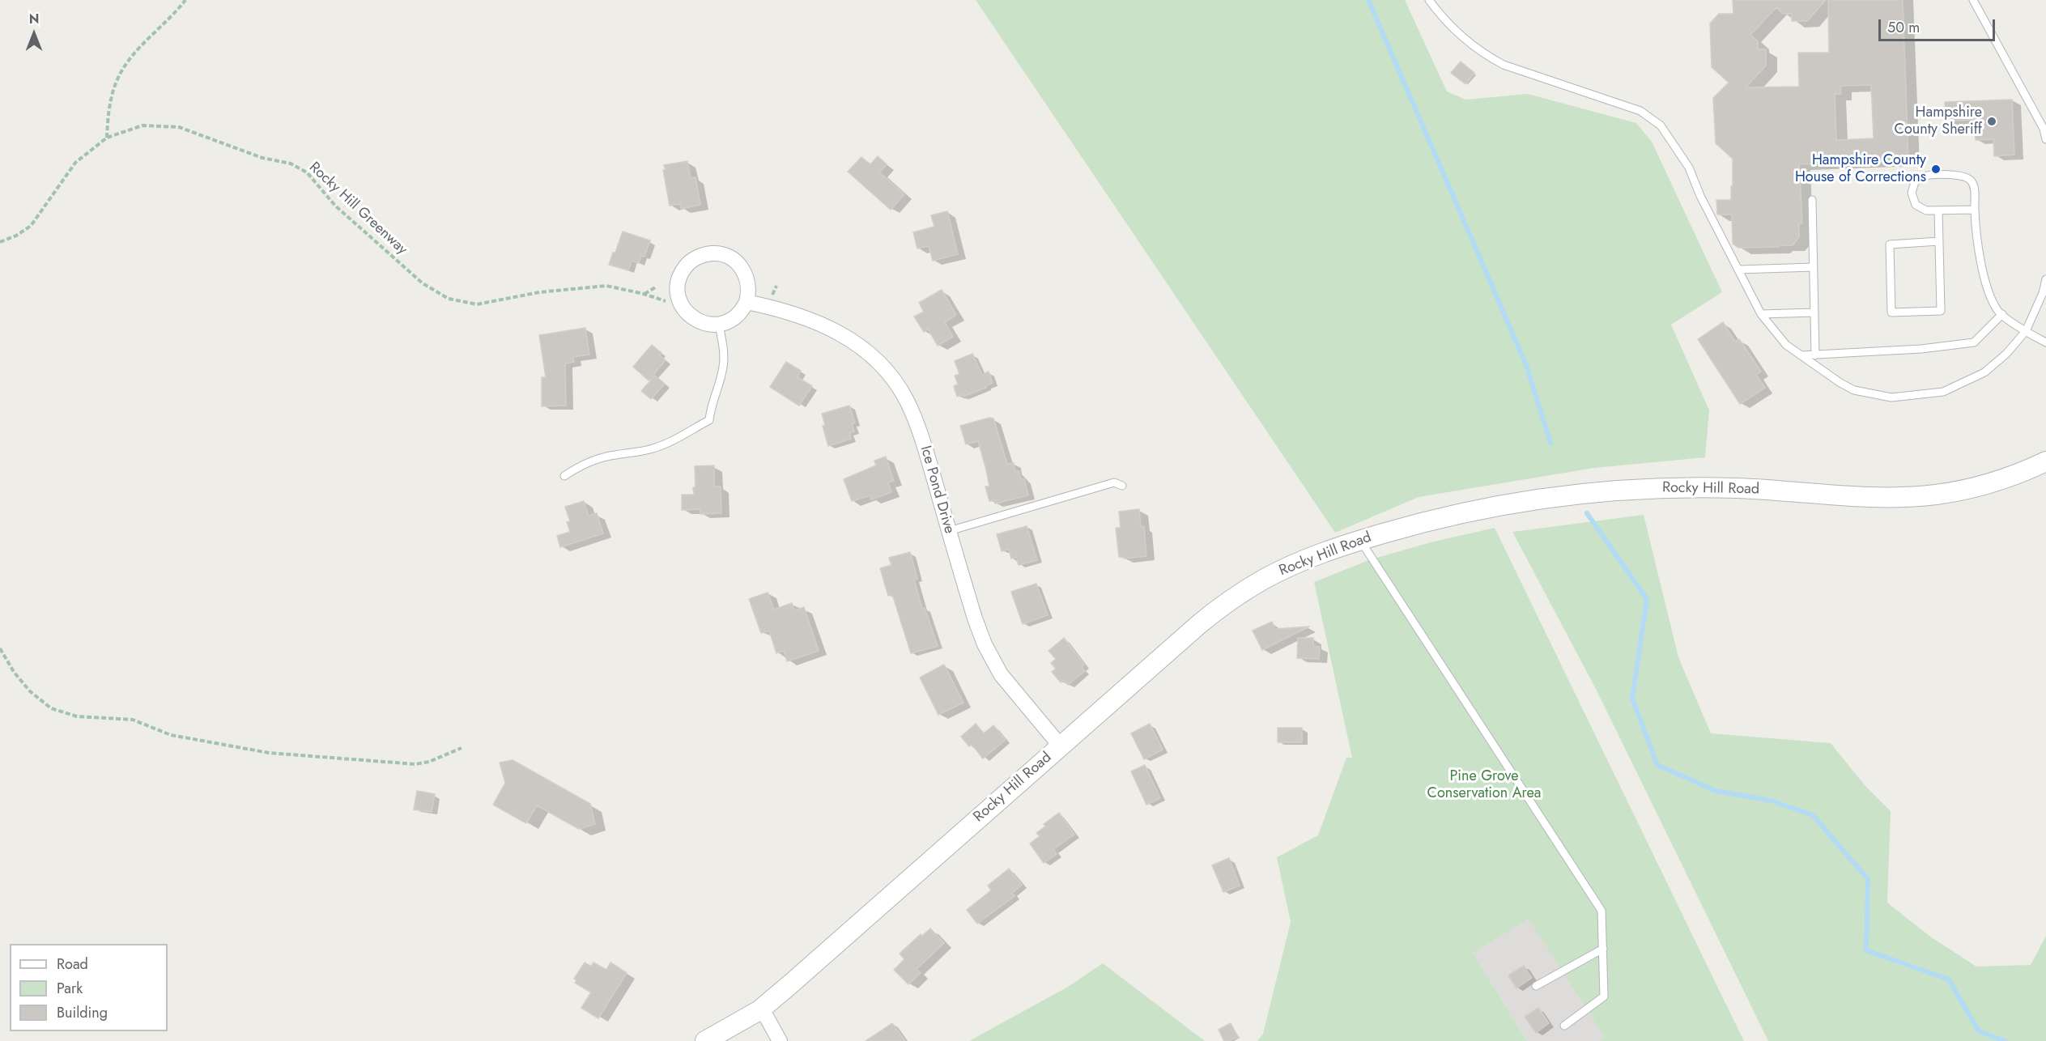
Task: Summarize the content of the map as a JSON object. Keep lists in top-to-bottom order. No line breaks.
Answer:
{"streets":{"main road":["Rocky Hill Road"],"street":["Ice Pond Drive"],"path":["Rocky Hill Greenway"]},"crossings":[["Rocky Hill Greenway","Ice Pond Drive"],["Rocky Hill Road","Ice Pond Drive"]],"parks":["Pine Grove Conservation Area"],"places":["Hampshire County Sheriff","Hampshire County House of Corrections"],"legend":["Road","Park","Building"],"scale_bar":"50 m","north":"top"}
